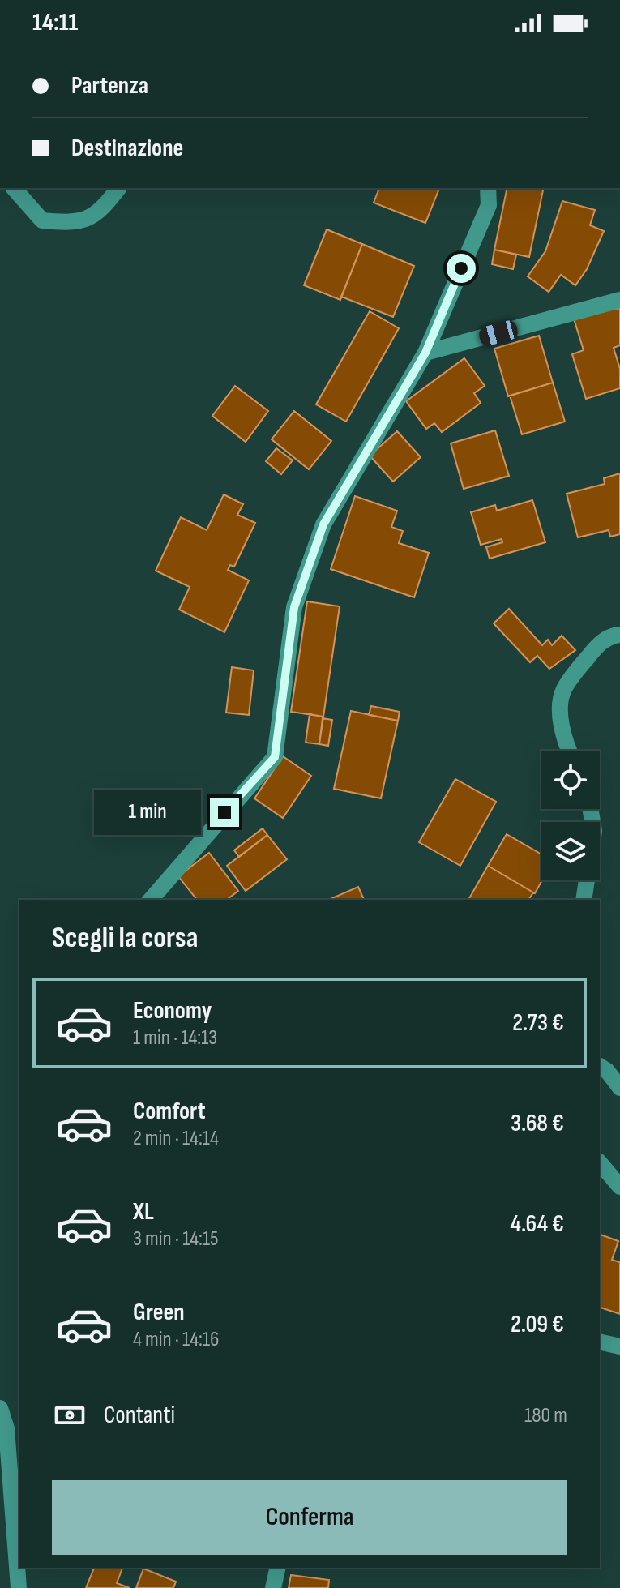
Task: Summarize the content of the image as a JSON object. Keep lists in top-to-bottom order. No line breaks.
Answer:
{"page":{"status":"14:11","banner":["Partenza","Destinazione"],"bubble":"1 min","heading":"Scegli la corsa","list":[{"name":"Economy","note":"1 min · 14:13","value":"2.73 €"},{"name":"Comfort","note":"2 min · 14:14","value":"3.68 €"},{"name":"XL","note":"3 min · 14:15","value":"4.64 €"},{"name":"Green","note":"4 min · 14:16","value":"2.09 €"}],"pay":["Contanti","180 m"],"buttons":"Conferma"}}
